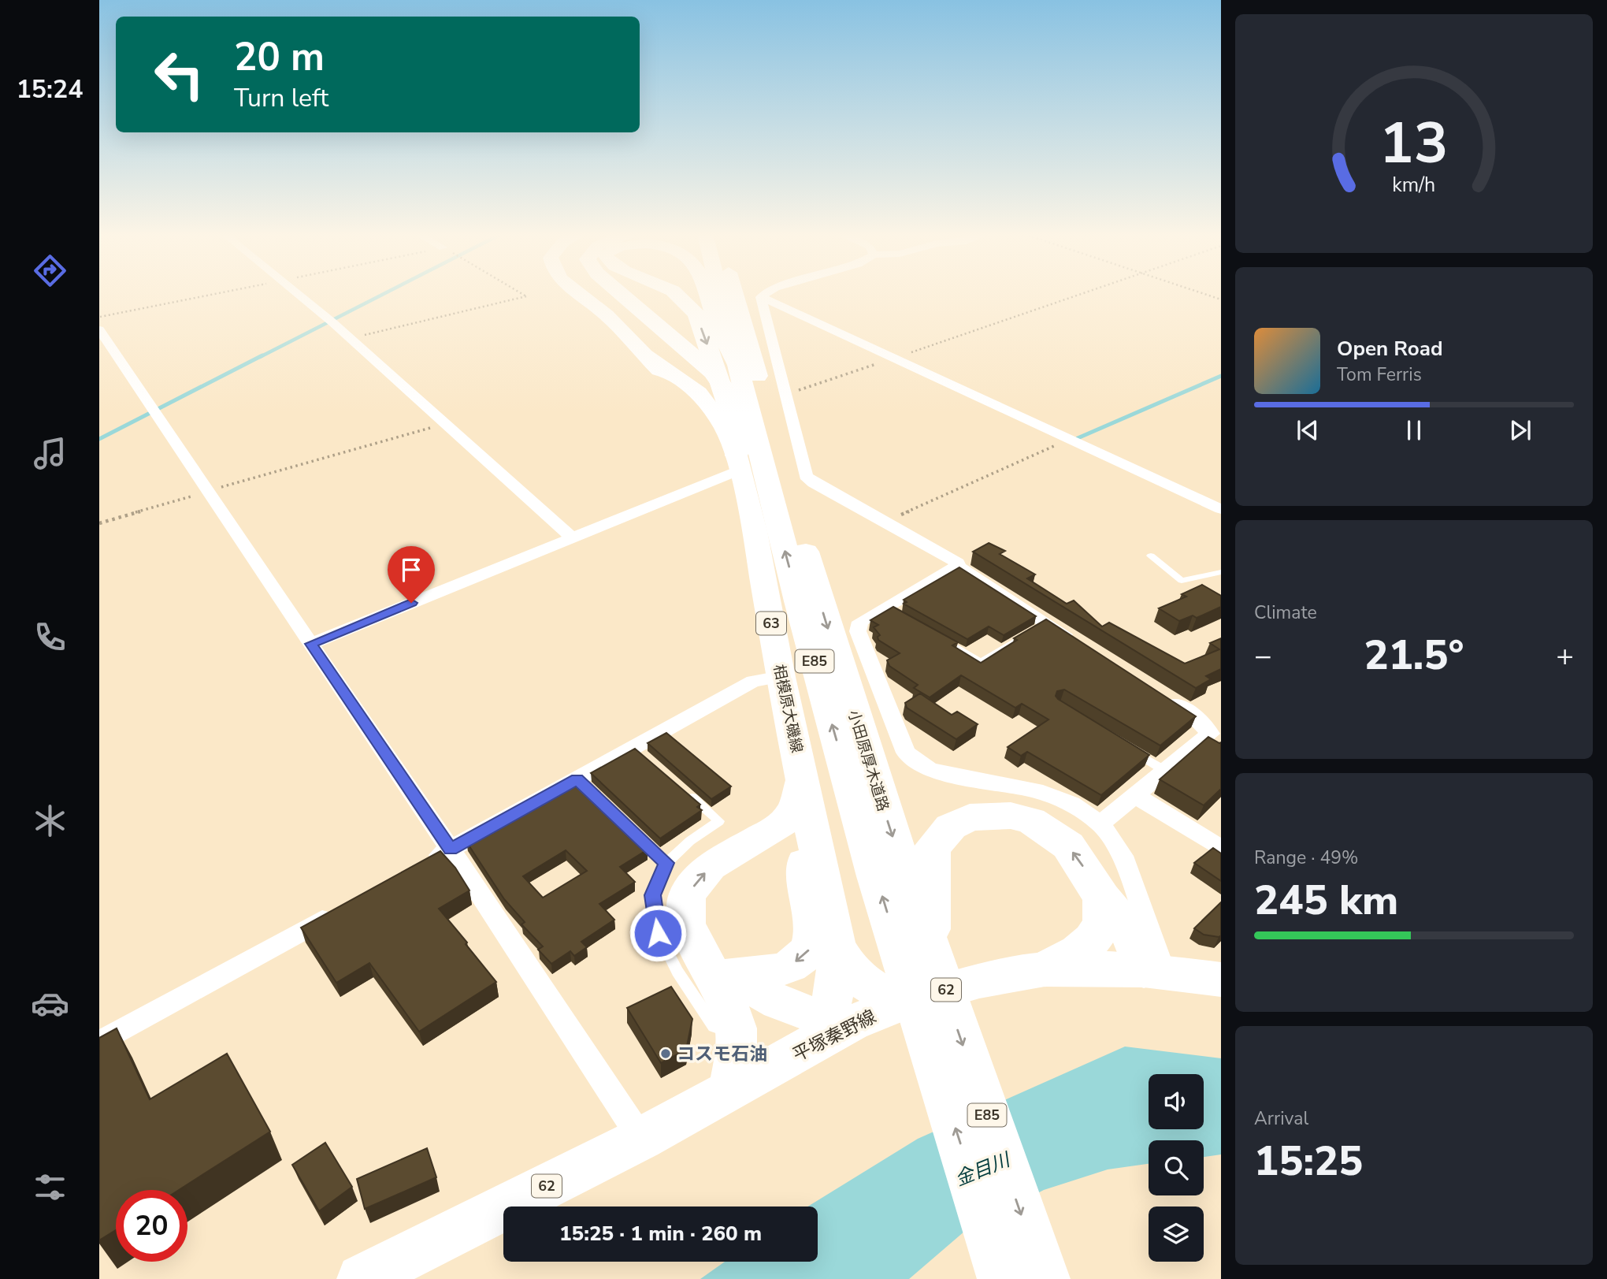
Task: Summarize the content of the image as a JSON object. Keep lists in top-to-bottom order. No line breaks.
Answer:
{"streets":{"highway":["E85","小田原厚木道路"],"main road":["63","相模原大磯線","62","平塚秦野線"]},"crossings":[["63","相模原大磯線"],["63","平塚秦野線"]],"water":["金目川"],"places":["コスモ石油"],"page":{"tabs":"15:24","turn":["20 m","Turn left"],"song":["Open Road","Tom Ferris"],"tile":["Climate",["Range · 49%","245 km"],["Arrival","15:25"]],"heat":["−","21.5°","+"],"limit":"20","trip":"15:25 · 1 min · 260 m","gauge":["13","km/h"]}}
